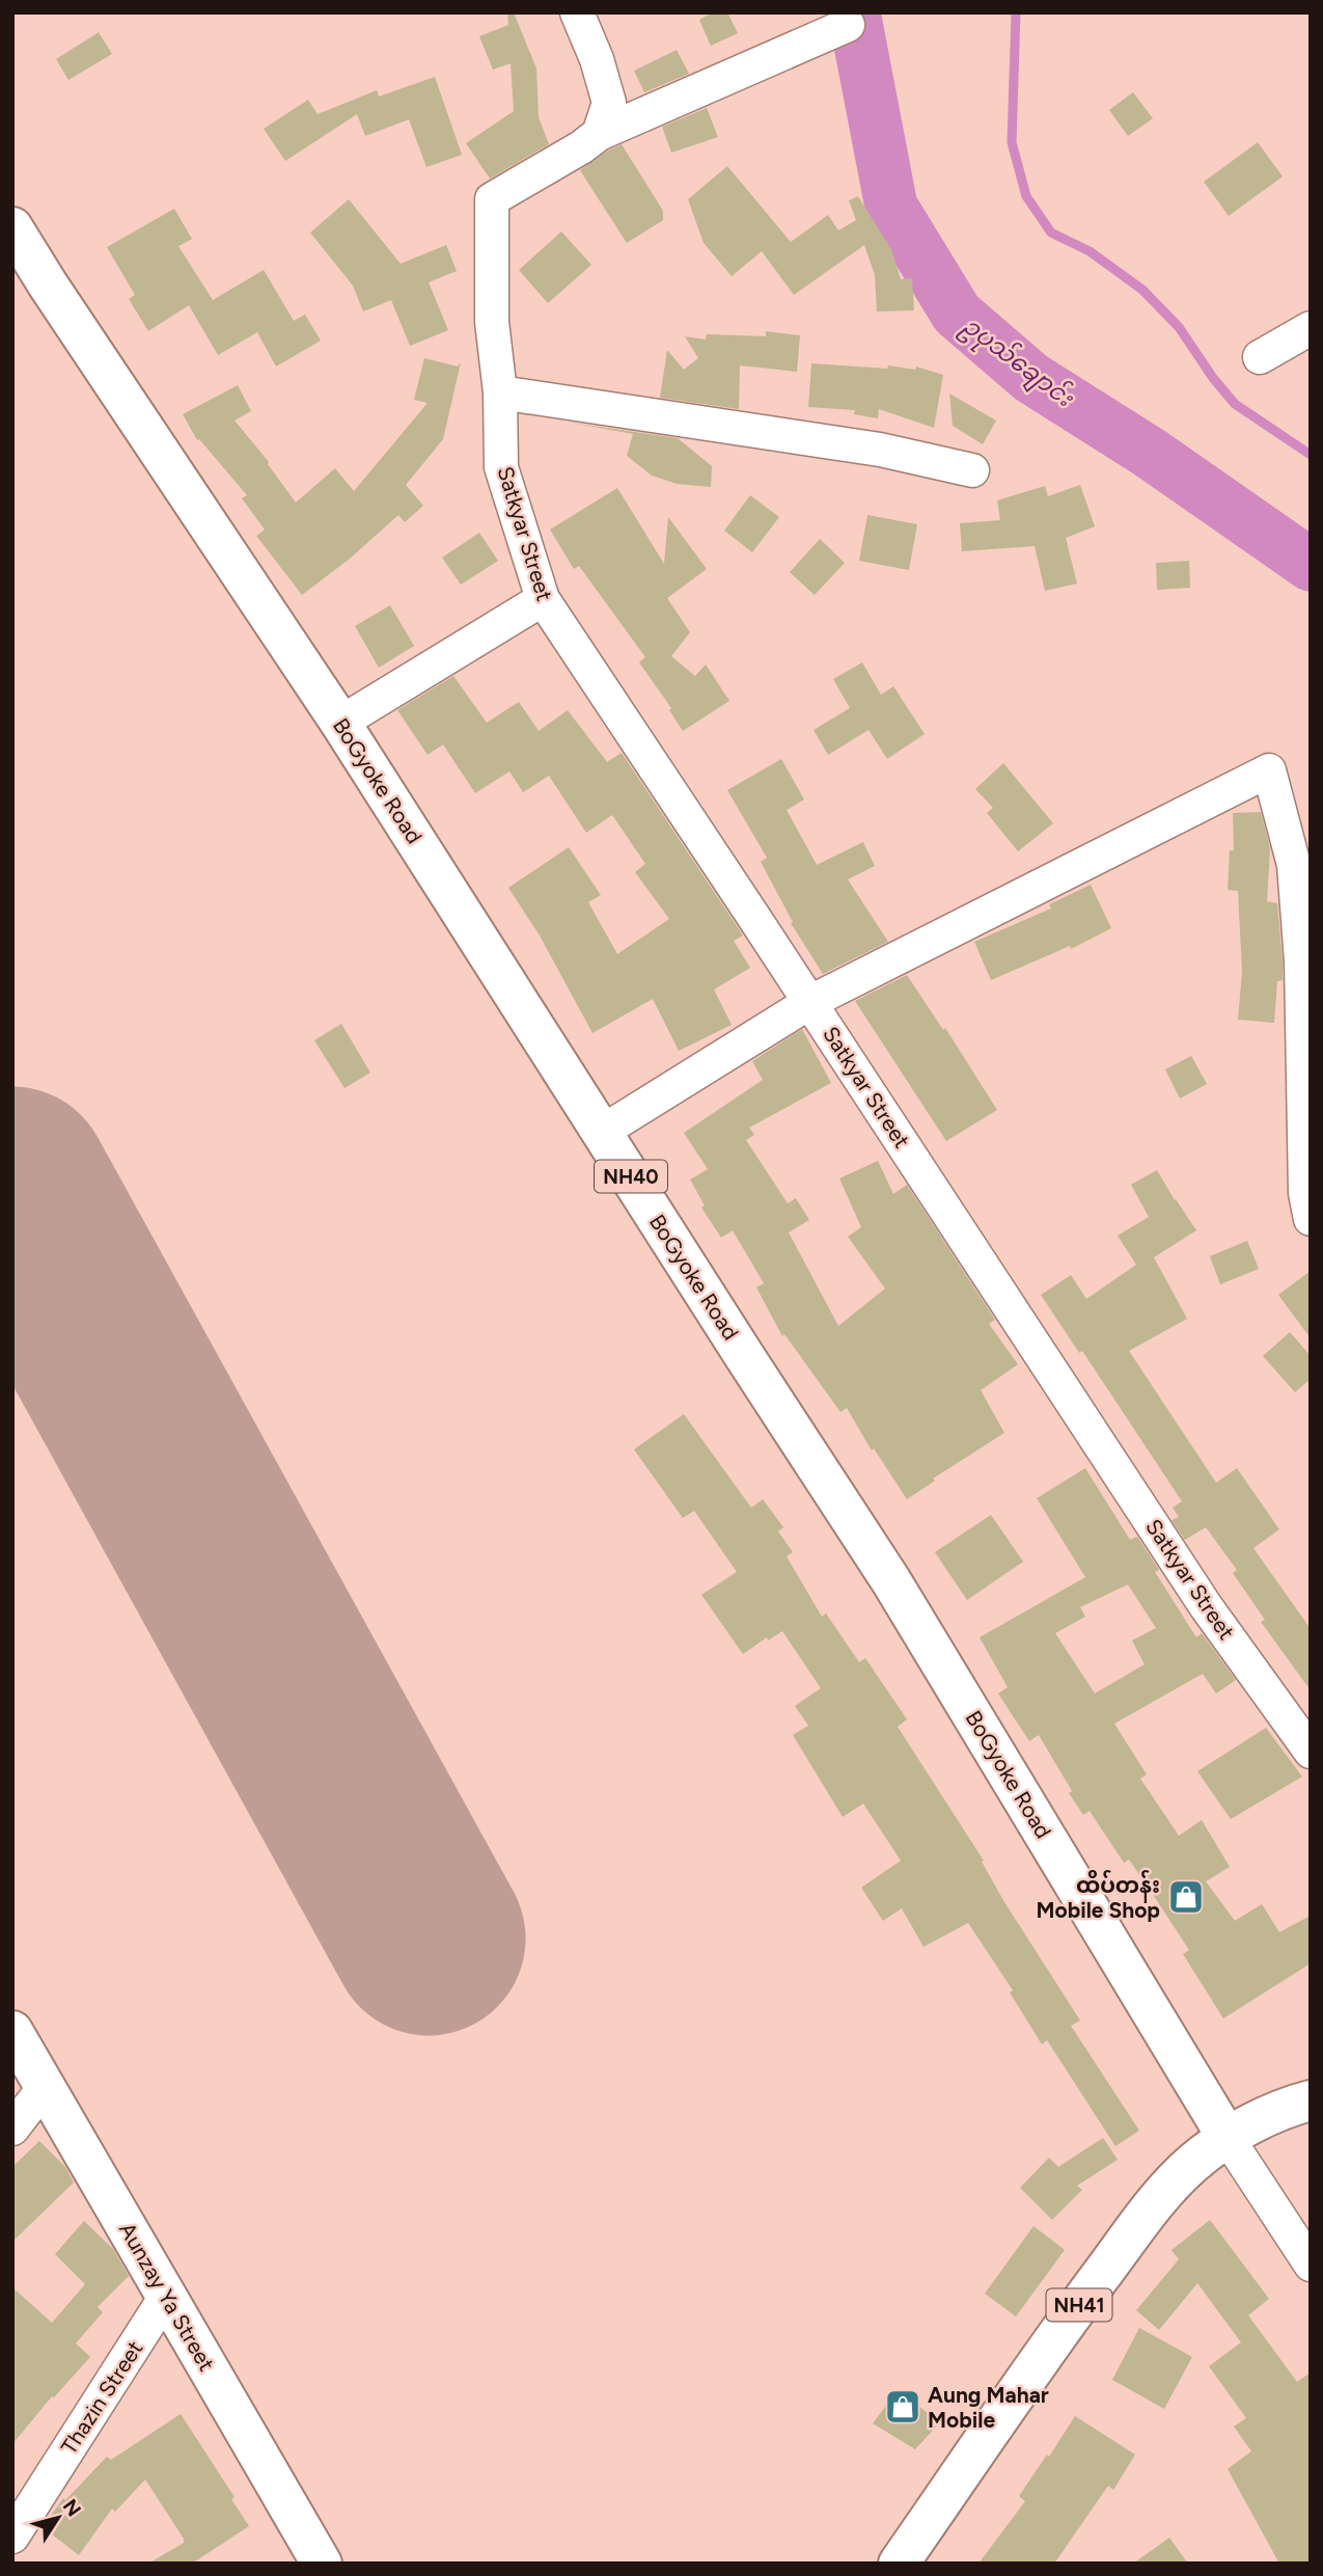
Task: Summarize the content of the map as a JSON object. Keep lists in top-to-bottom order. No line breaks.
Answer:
{"streets":{"main road":["BoGyoke Road","NH40","Aunzay Ya Street","NH41"],"street":["Satkyar Street","Thazin Street"]},"crossings":[["BoGyoke Road","NH41"],["Aunzay Ya Street","Thazin Street"]],"water":["ဥပုသ်ချောင်း"],"places":{"shop":["ထိပ်တန်း Mobile Shop","Aung Mahar Mobile"]},"north":"top right"}
